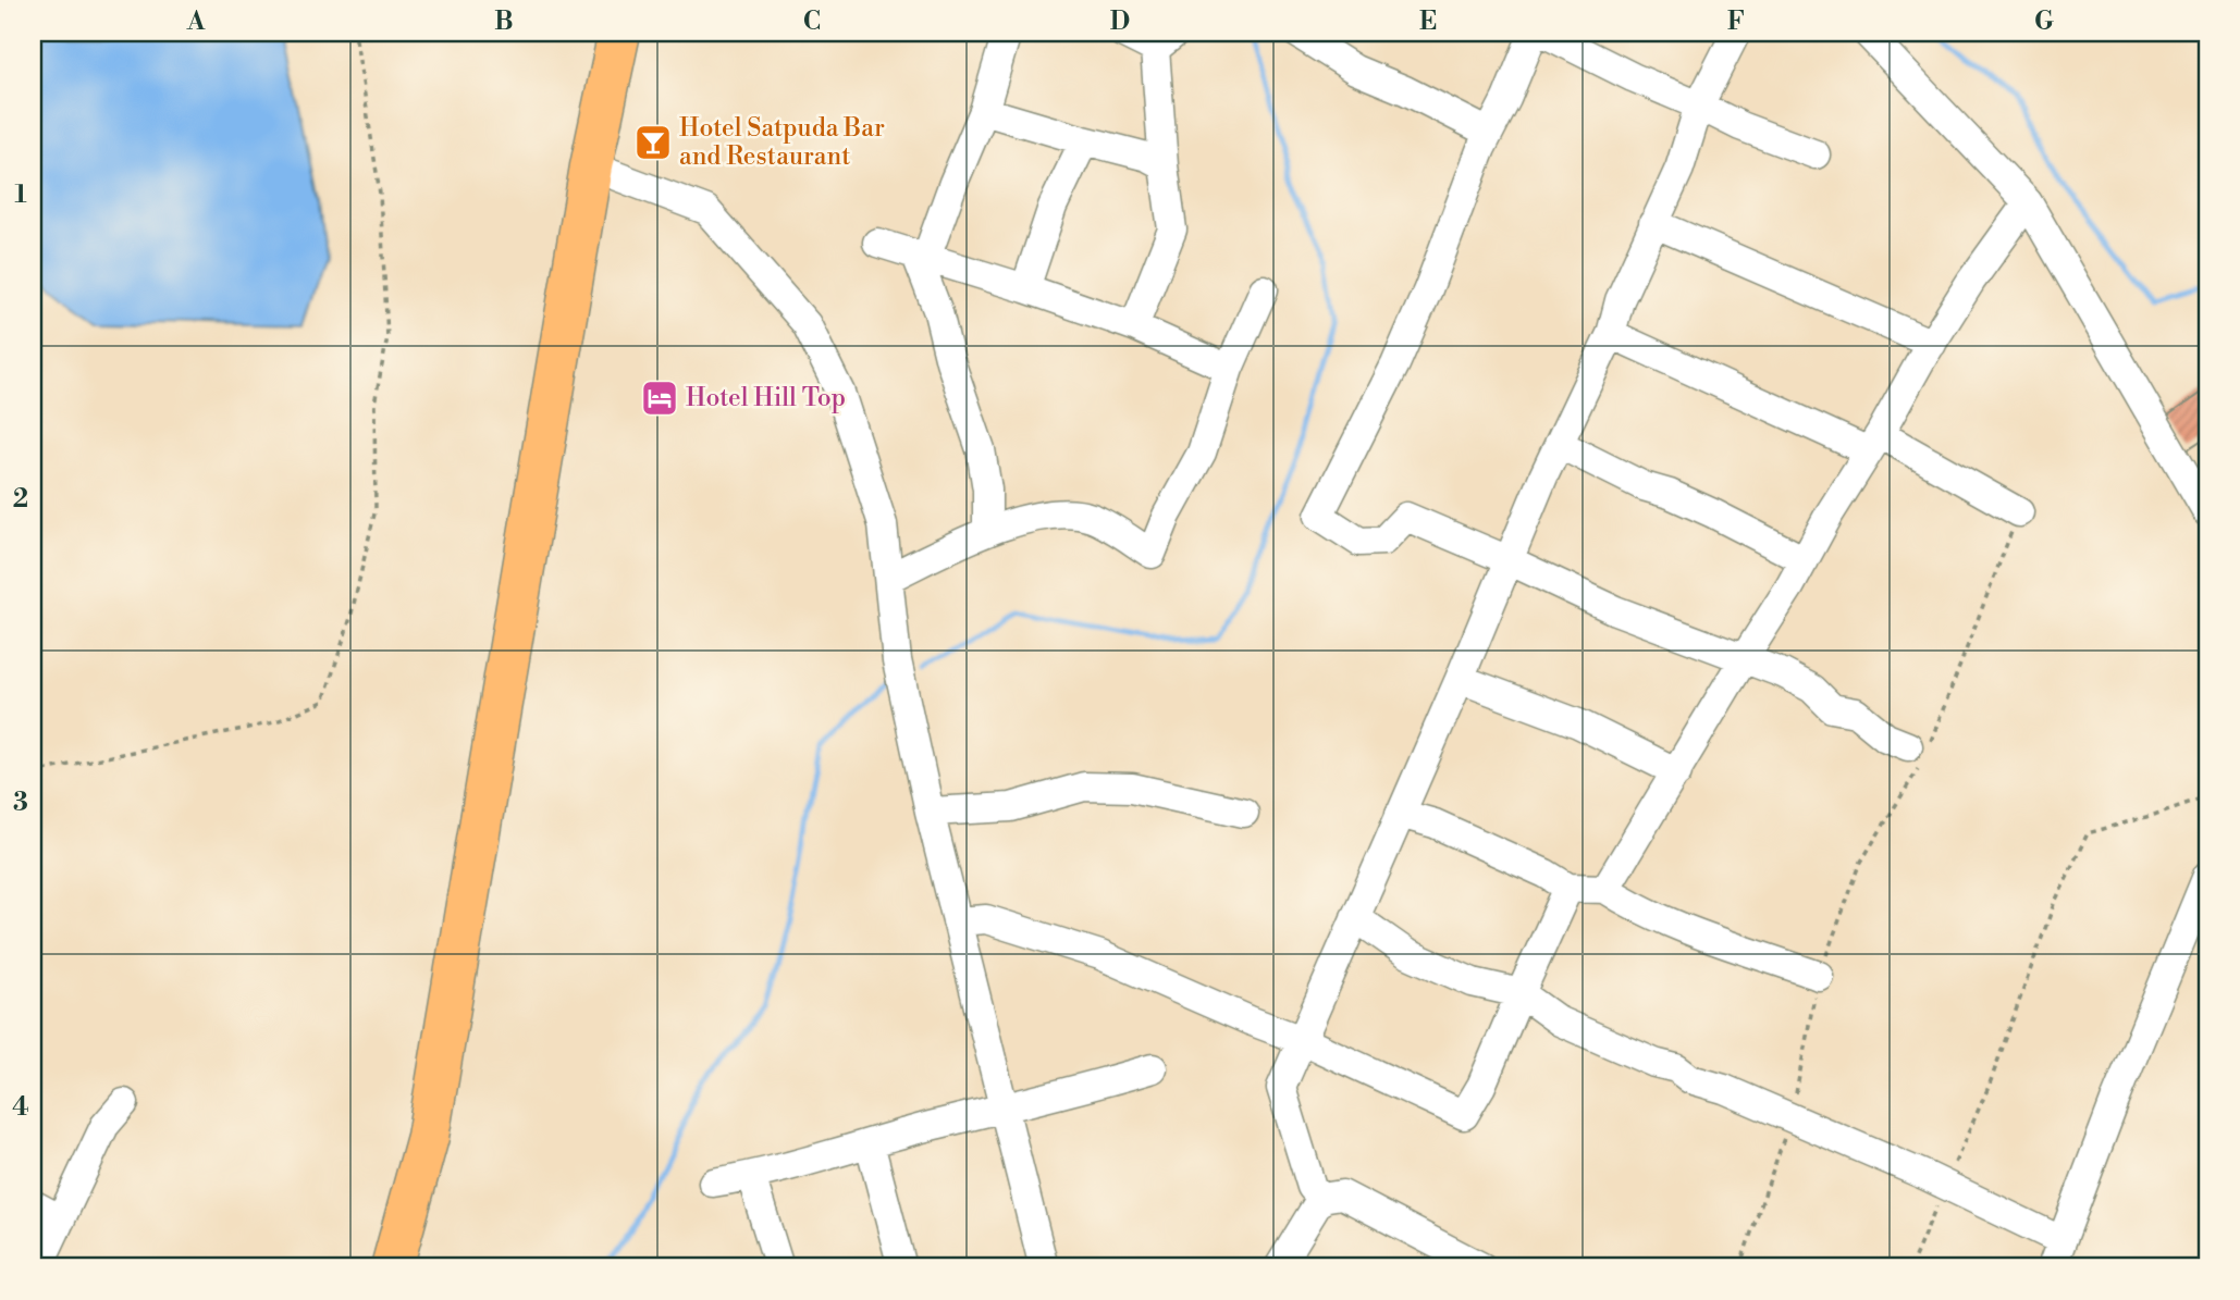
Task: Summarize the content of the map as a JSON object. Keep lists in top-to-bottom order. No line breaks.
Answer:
{"places":{"bar":["Hotel Satpuda Bar and Restaurant"],"hotel":["Hotel Hill Top"]},"grid":{"columns":["A","B","C","D","E","F","G"],"rows":["1","2","3","4"]}}
